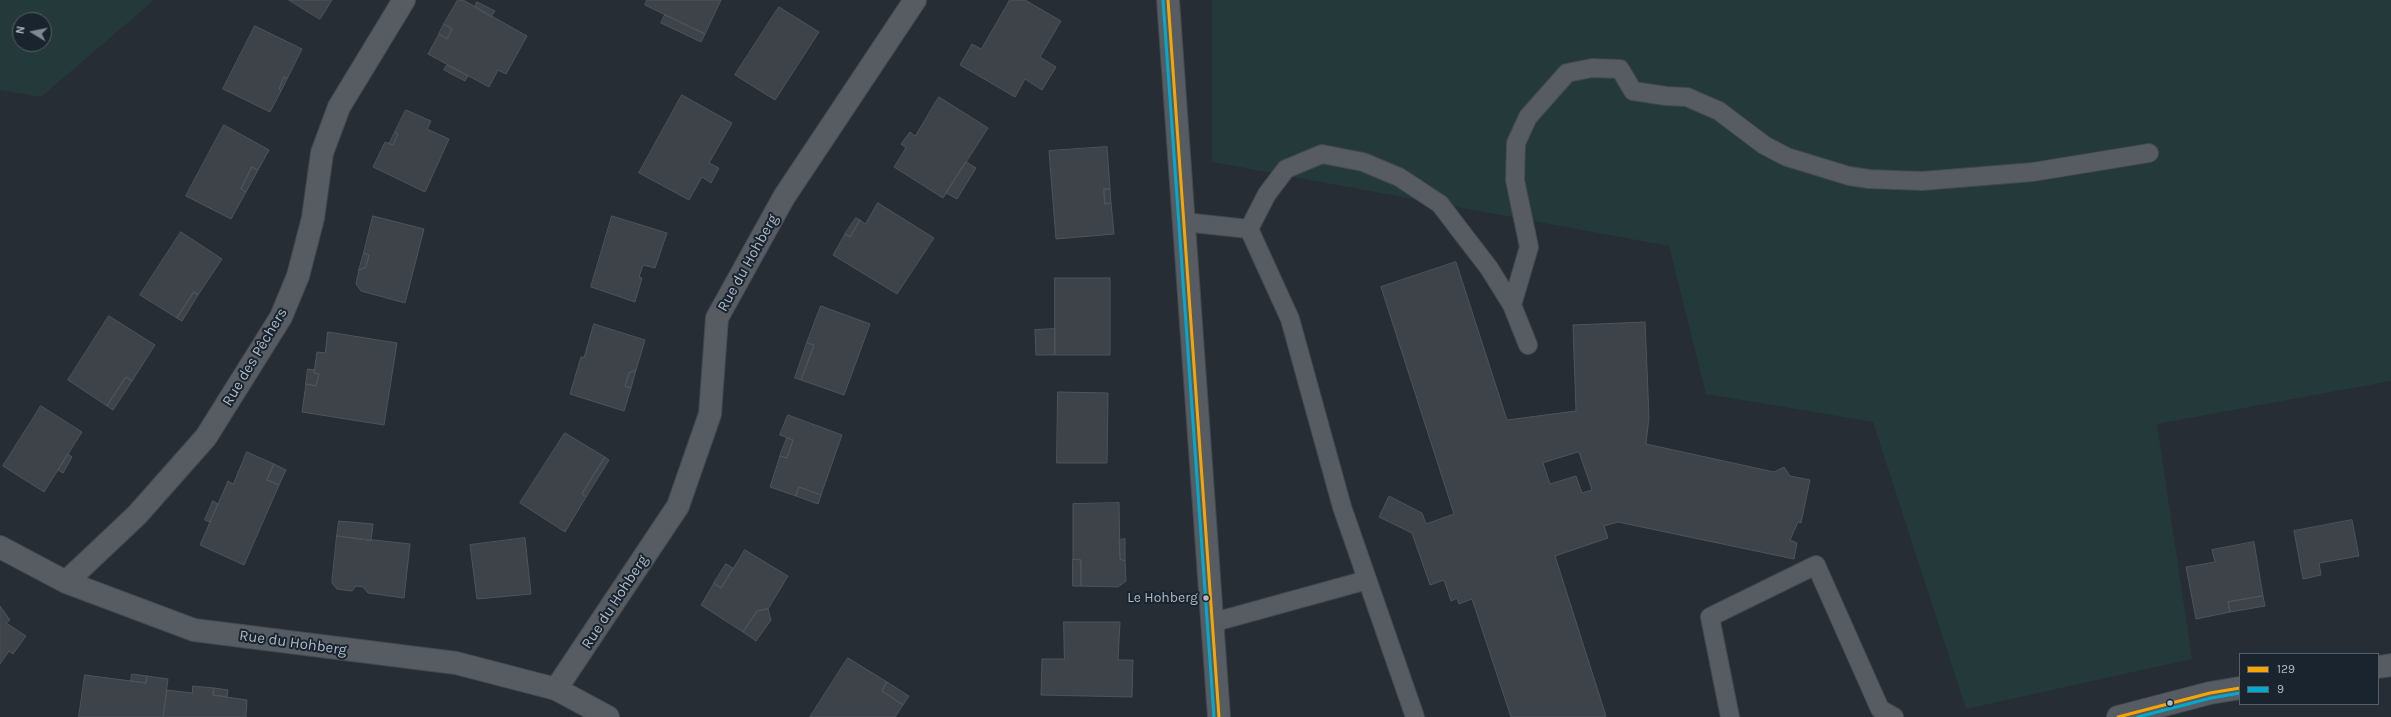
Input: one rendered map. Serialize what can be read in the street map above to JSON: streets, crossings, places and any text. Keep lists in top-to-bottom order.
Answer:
{
  "streets": {
    "street": ["Rue du Hohberg", "Rue des Pêchers"]
  },
  "crossings": [
    ["Rue du Hohberg", "Rue des Pêchers"]
  ],
  "places": ["Le Hohberg"],
  "lines": ["transit line 129", "transit line 9"],
  "legend": ["129", "9"],
  "north": "left"
}
